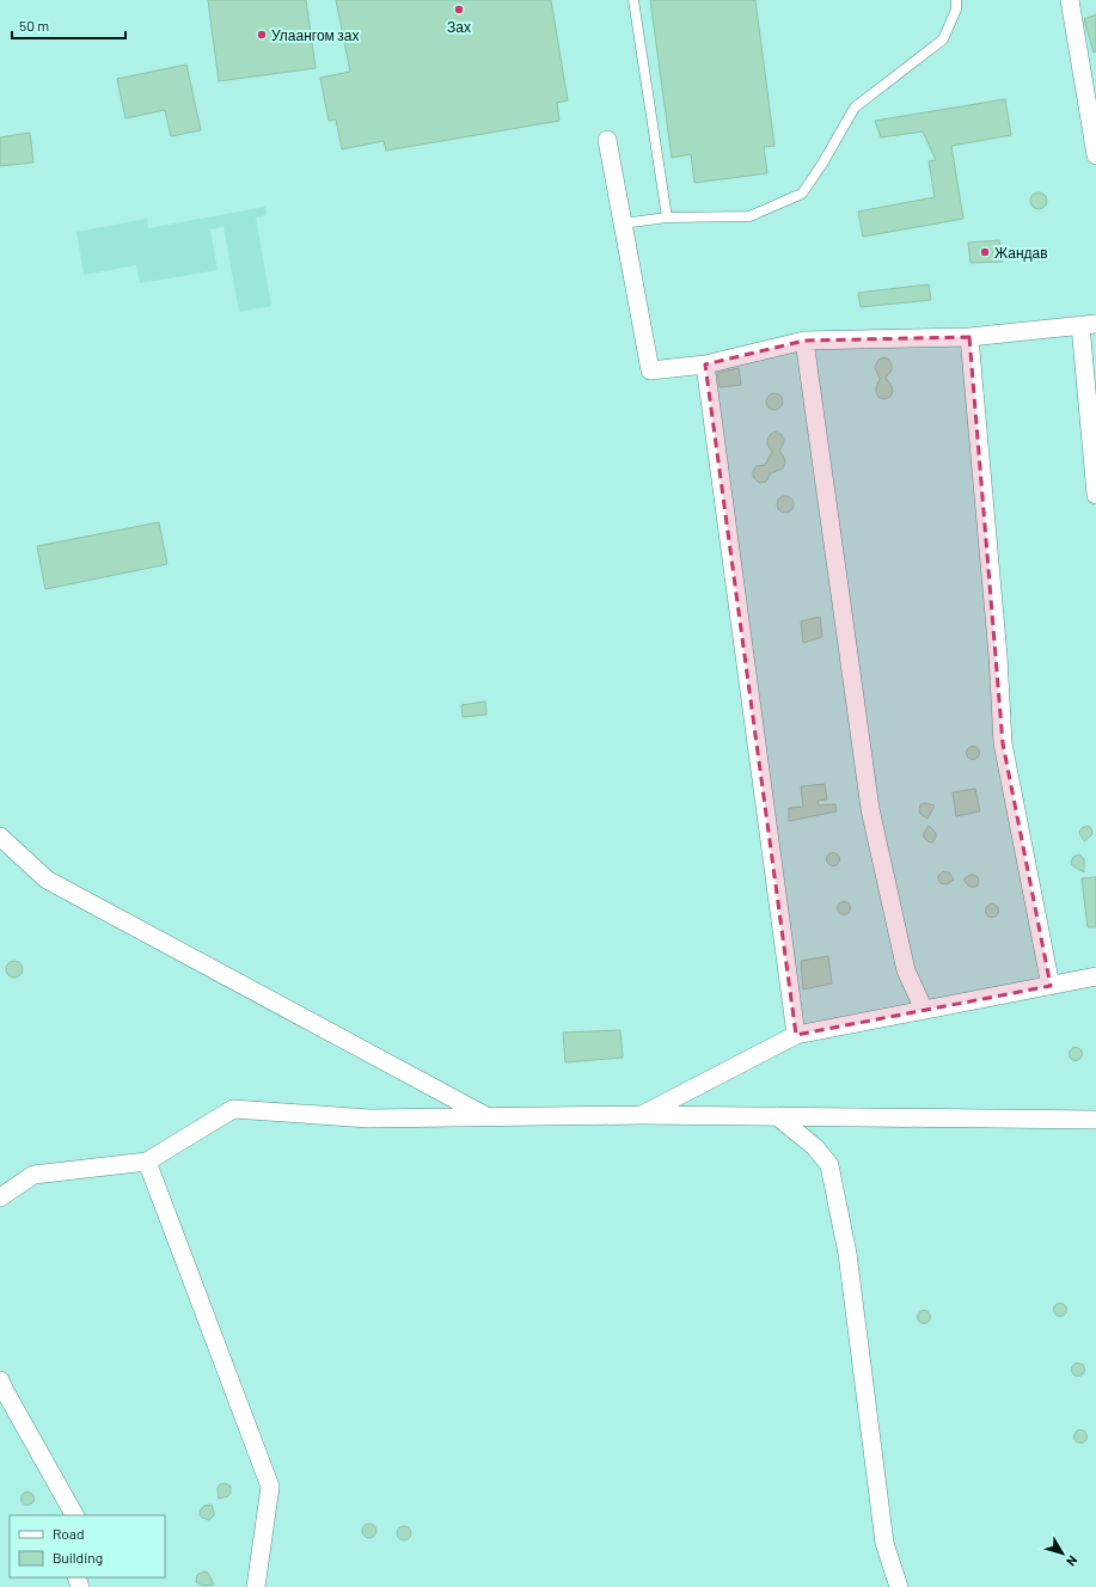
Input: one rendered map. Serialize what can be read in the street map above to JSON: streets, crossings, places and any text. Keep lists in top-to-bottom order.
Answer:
{
  "places": ["Зах", "Улаангом зах", "Жандав"],
  "legend": ["Road", "Building"],
  "scale_bar": "50 m",
  "north": "bottom right"
}
